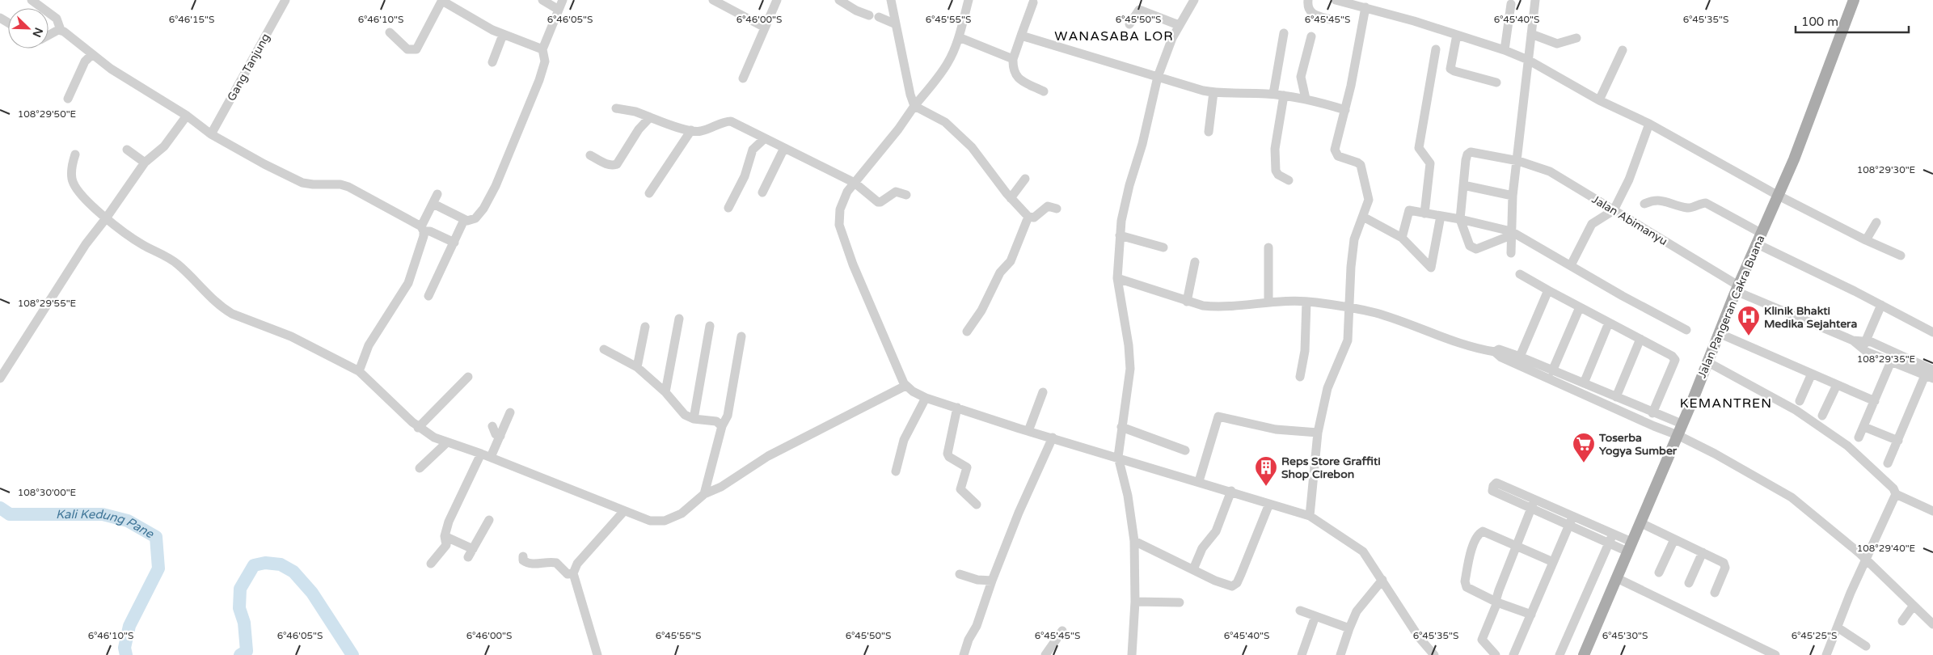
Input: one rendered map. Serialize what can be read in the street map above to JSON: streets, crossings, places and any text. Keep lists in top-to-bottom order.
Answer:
{
  "streets": {
    "main road": ["Jalan Pangeran Cakra Buana"],
    "street": ["Gang Tanjung", "Jalan Abimanyu"]
  },
  "crossings": [
    ["Jalan Abimanyu", "Jalan Pangeran Cakra Buana"]
  ],
  "districts": ["WANASABA LOR", "KEMANTREN"],
  "water": ["Kali Kedung Pane"],
  "places": {
    "hospital": ["Klinik Bhakti Medika Sejahtera"],
    "supermarket": ["Toserba Yogya Sumber"],
    "building": ["Reps Store Graffiti Shop Cirebon"]
  },
  "scale_bar": "100 m",
  "north": "bottom right",
  "coordinates": [
    "6°46'15\"S",
    "6°46'10\"S",
    "6°46'05\"S",
    "6°46'00\"S",
    "6°45'55\"S",
    "6°45'50\"S",
    "6°45'45\"S",
    "6°45'40\"S",
    "6°45'35\"S",
    "108°29'50\"E",
    "108°29'30\"E",
    "108°29'55\"E",
    "108°29'35\"E",
    "108°30'00\"E",
    "108°29'40\"E",
    "6°45'30\"S",
    "6°45'25\"S"
  ]
}
